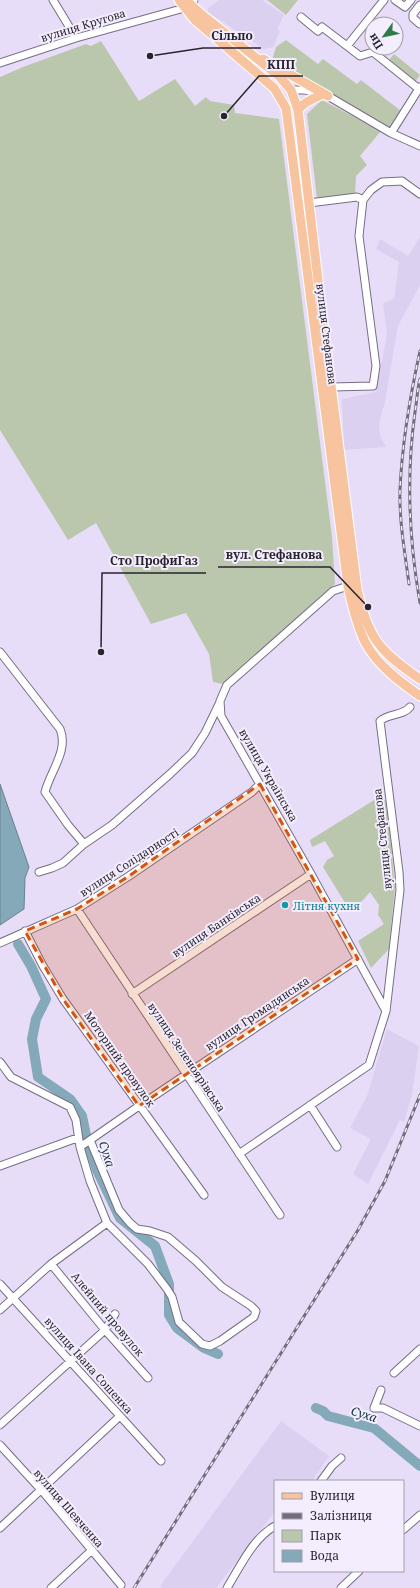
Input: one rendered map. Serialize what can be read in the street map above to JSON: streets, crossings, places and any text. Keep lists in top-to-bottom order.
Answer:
{
  "streets": {
    "main road": ["вулиця Стефанова"],
    "street": [
      "вулиця Кругова",
      "вулиця Українська",
      "вулиця Солідарності",
      "вулиця Банківська",
      "вулиця Громадянська",
      "вулиця Зеленоярівська",
      "Моторний провулок",
      "Алейний провулок",
      "вулиця Івана Сошенка",
      "вулиця Шевченка"
    ]
  },
  "crossings": [
    ["вулиця Кругова", "вулиця Стефанова"],
    ["вулиця Стефанова", "вулиця Українська"],
    ["вулиця Українська", "вулиця Солідарності"],
    ["вулиця Українська", "вулиця Банківська"],
    ["вулиця Українська", "вулиця Громадянська"],
    ["вулиця Солідарності", "вулиця Зеленоярівська"],
    ["вулиця Солідарності", "Моторний провулок"],
    ["вулиця Банківська", "вулиця Зеленоярівська"],
    ["вулиця Громадянська", "вулиця Зеленоярівська"],
    ["вулиця Громадянська", "Моторний провулок"]
  ],
  "water": ["Суха"],
  "places": [
    "Сільпо",
    "КПП",
    "вул. Стефанова",
    "Сто ПрофиГаз",
    "Літня кухня"
  ],
  "legend": [
    "Вулиця",
    "Залізниця",
    "Парк",
    "Вода"
  ],
  "north": "bottom left"
}
